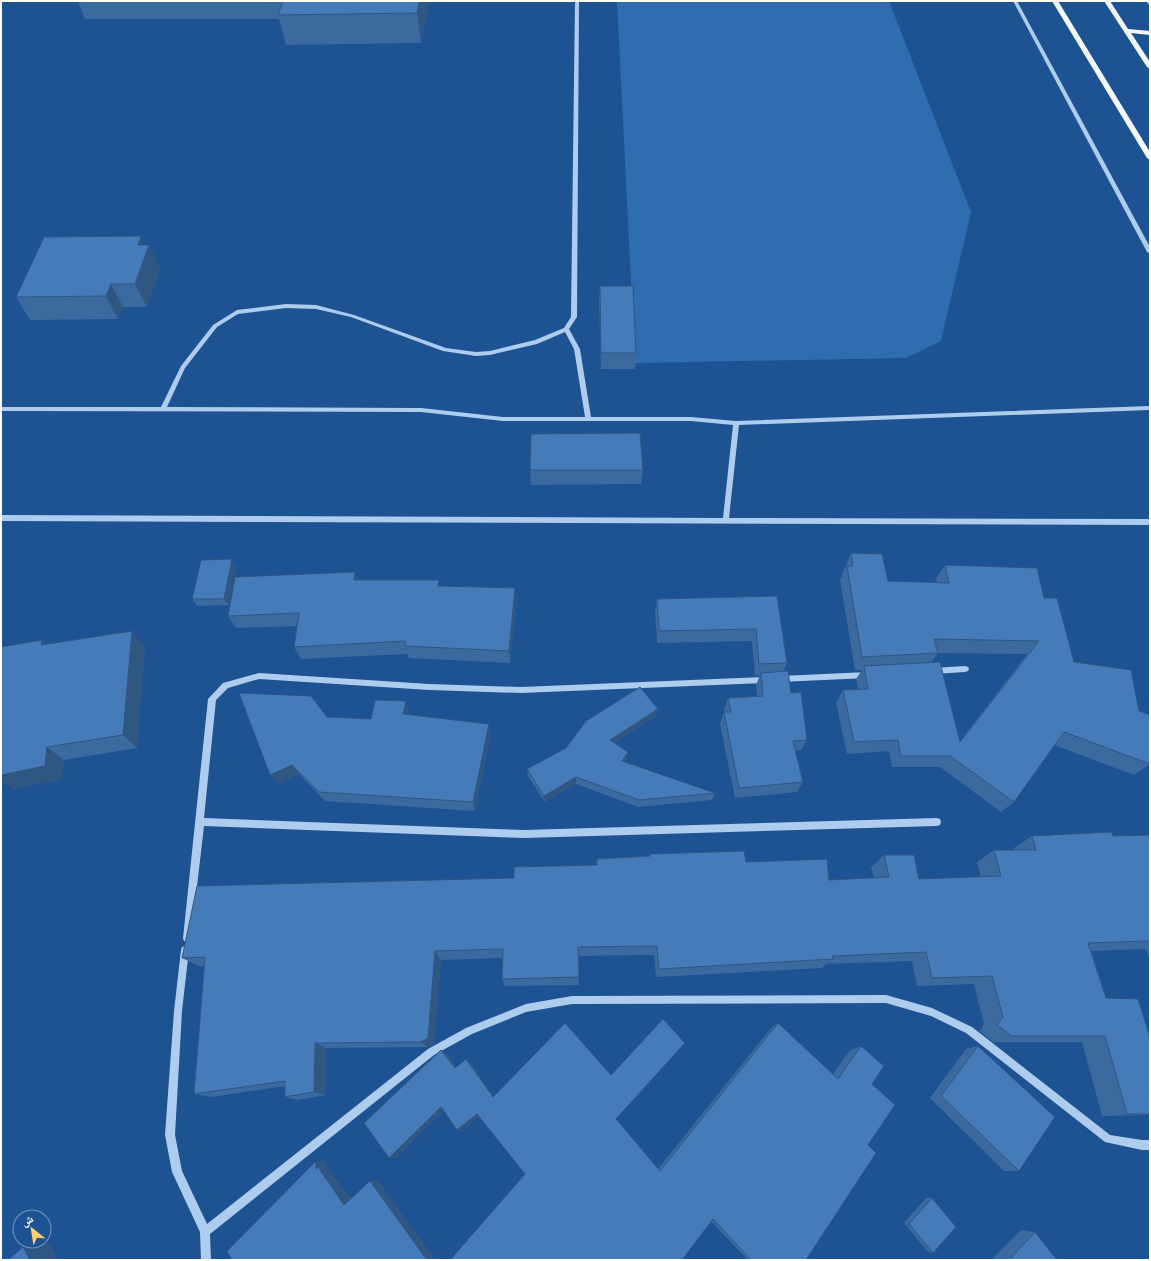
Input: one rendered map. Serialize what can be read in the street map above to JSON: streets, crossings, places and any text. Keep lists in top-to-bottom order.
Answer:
{
  "north": "top left"
}
